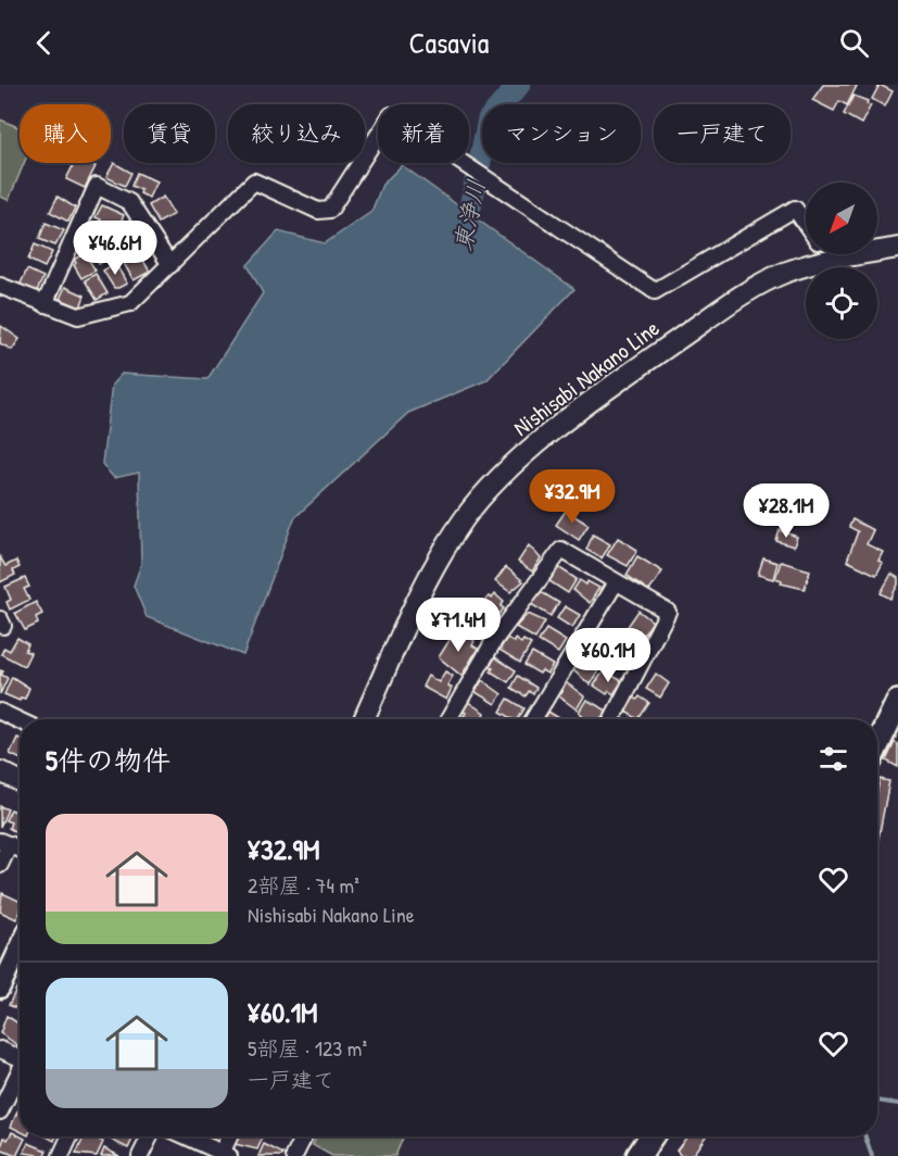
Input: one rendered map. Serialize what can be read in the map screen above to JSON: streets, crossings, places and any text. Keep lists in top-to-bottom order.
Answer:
{
  "streets": {
    "main road": ["Nishisabi Nakano Line"]
  },
  "water": ["東浄川"],
  "north": "bottom left",
  "page": {
    "header": "Casavia",
    "chip": [
      "購入",
      "賃貸",
      "絞り込み",
      "新着",
      "マンション",
      "一戸建て"
    ],
    "price": [
      "¥46.6M",
      "¥32.9M",
      "¥28.1M",
      "¥71.4M",
      "¥60.1M"
    ],
    "heading": "5件の物件",
    "list": [
      {
        "name": "¥32.9M",
        "note": "2部屋 · 74 m² · Nishisabi Nakano Line"
      },
      {
        "name": "¥60.1M",
        "note": "5部屋 · 123 m² · 一戸建て"
      }
    ]
  }
}
